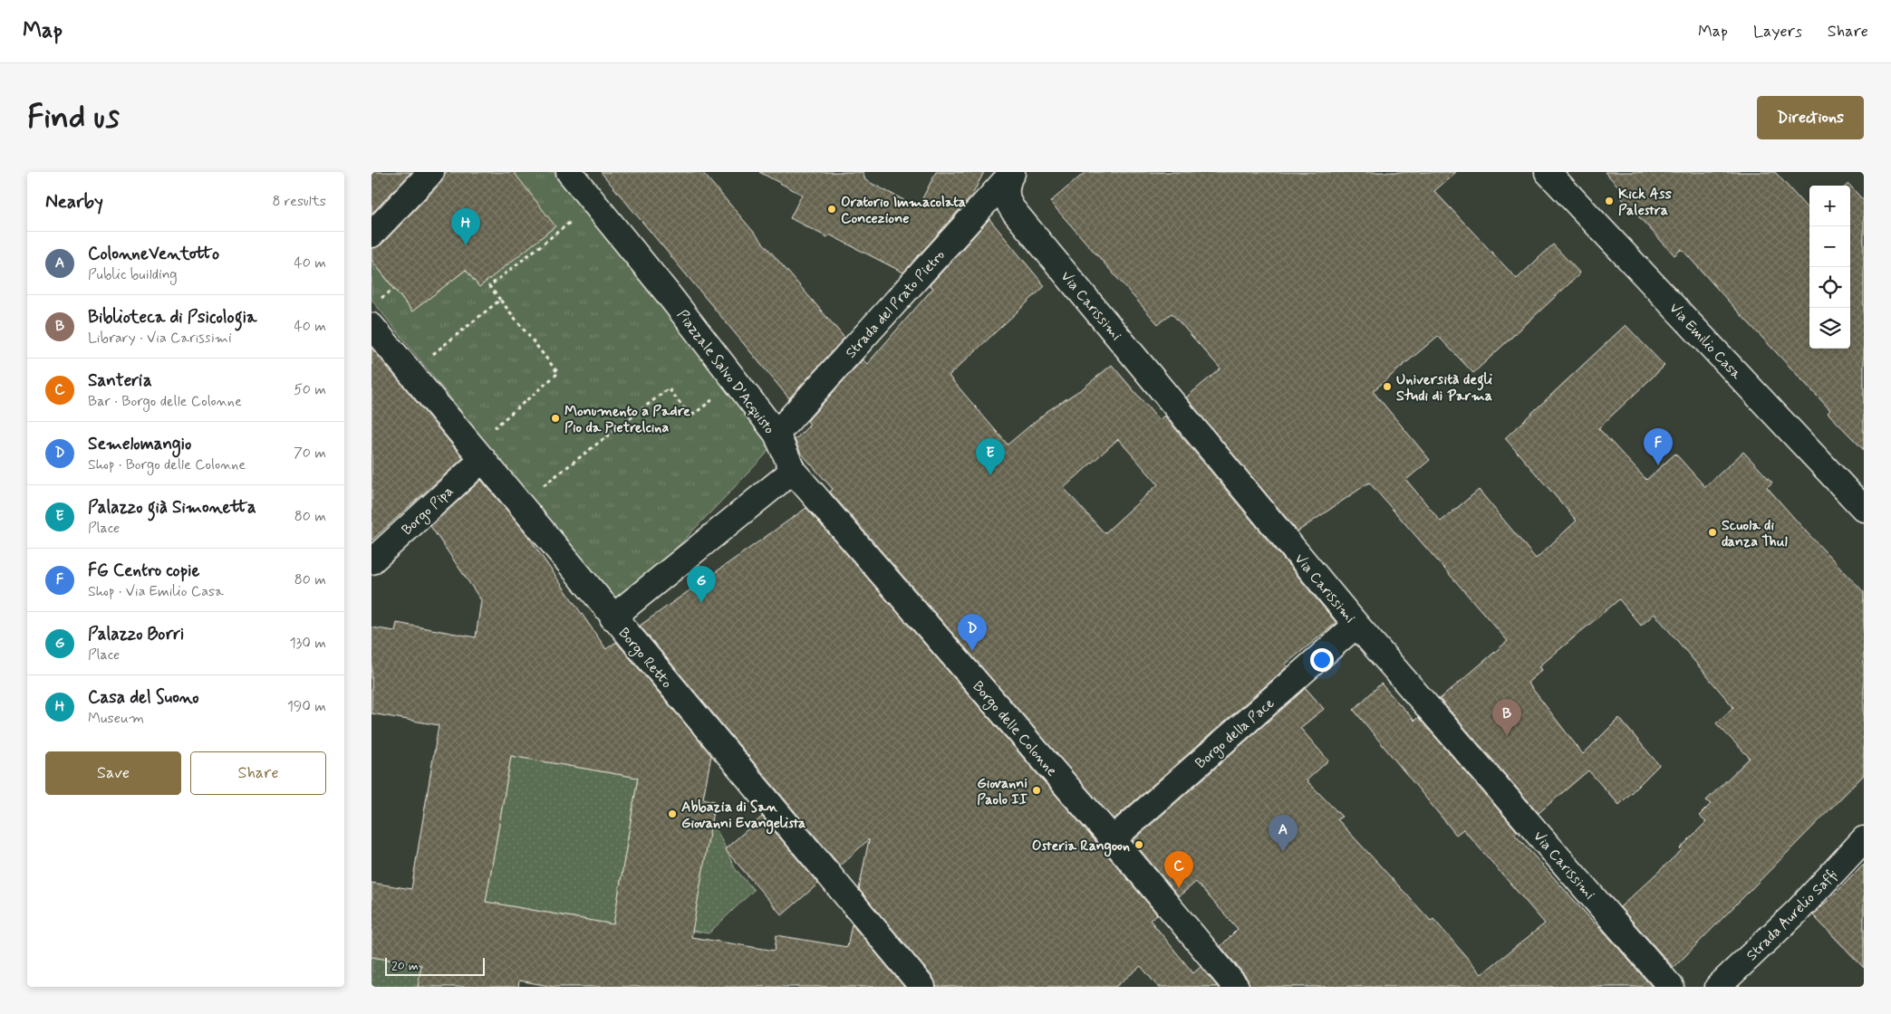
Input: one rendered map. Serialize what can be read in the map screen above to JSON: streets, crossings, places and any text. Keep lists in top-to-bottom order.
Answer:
{
  "streets": {
    "street": [
      "Strada del Prato Pietro",
      "Via Carissimi",
      "Via Emilio Casa",
      "Piazzale Salvo D'Acquisto",
      "Borgo Pipa",
      "Borgo Retto",
      "Borgo delle Colonne",
      "Borgo della Pace",
      "Strada Aurelio Saffi"
    ]
  },
  "crossings": [
    ["Strada del Prato Pietro", "Via Carissimi"],
    ["Strada del Prato Pietro", "Piazzale Salvo D'Acquisto"],
    ["Via Carissimi", "Borgo della Pace"],
    ["Piazzale Salvo D'Acquisto", "Borgo delle Colonne"],
    ["Borgo Pipa", "Borgo Retto"],
    ["Borgo delle Colonne", "Borgo della Pace"]
  ],
  "places": [
    "Kick Ass Palestra",
    "Oratorio Immacolata Concezione",
    "Università degli Studi di Parma",
    "Monumento a Padre Pio da Pietrelcina",
    "Scuola di danza Thul",
    "Giovanni Paolo II",
    "Abbazia di San Giovanni Evangelista",
    "Osteria Rangoon"
  ],
  "scale_bar": "20 m",
  "page": {
    "header": "Map",
    "nav": ["Map", "Layers", "Share"],
    "buttons": [
      "Directions",
      ["Save", "Share"]
    ],
    "title": "Find us",
    "heading": ["Nearby", "8 results"],
    "map_buttons": ["+", "−"],
    "pins": [
      "H",
      "F",
      "E",
      "G",
      "D",
      "B",
      "A",
      "C"
    ],
    "list": [
      {
        "mark": "A",
        "name": "ColonneVentotto",
        "note": "Public building",
        "value": "40 m"
      },
      {
        "mark": "B",
        "name": "Biblioteca di Psicologia",
        "note": "Library · Via Carissimi",
        "value": "40 m"
      },
      {
        "mark": "C",
        "name": "Santeria",
        "note": "Bar · Borgo delle Colonne",
        "value": "50 m"
      },
      {
        "mark": "D",
        "name": "Semelomangio",
        "note": "Shop · Borgo delle Colonne",
        "value": "70 m"
      },
      {
        "mark": "E",
        "name": "Palazzo già Simonetta",
        "note": "Place",
        "value": "80 m"
      },
      {
        "mark": "F",
        "name": "FG Centro copie",
        "note": "Shop · Via Emilio Casa",
        "value": "80 m"
      },
      {
        "mark": "G",
        "name": "Palazzo Borri",
        "note": "Place",
        "value": "130 m"
      },
      {
        "mark": "H",
        "name": "Casa del Suono",
        "note": "Museum",
        "value": "190 m"
      }
    ],
    "scale": "20 m"
  }
}
